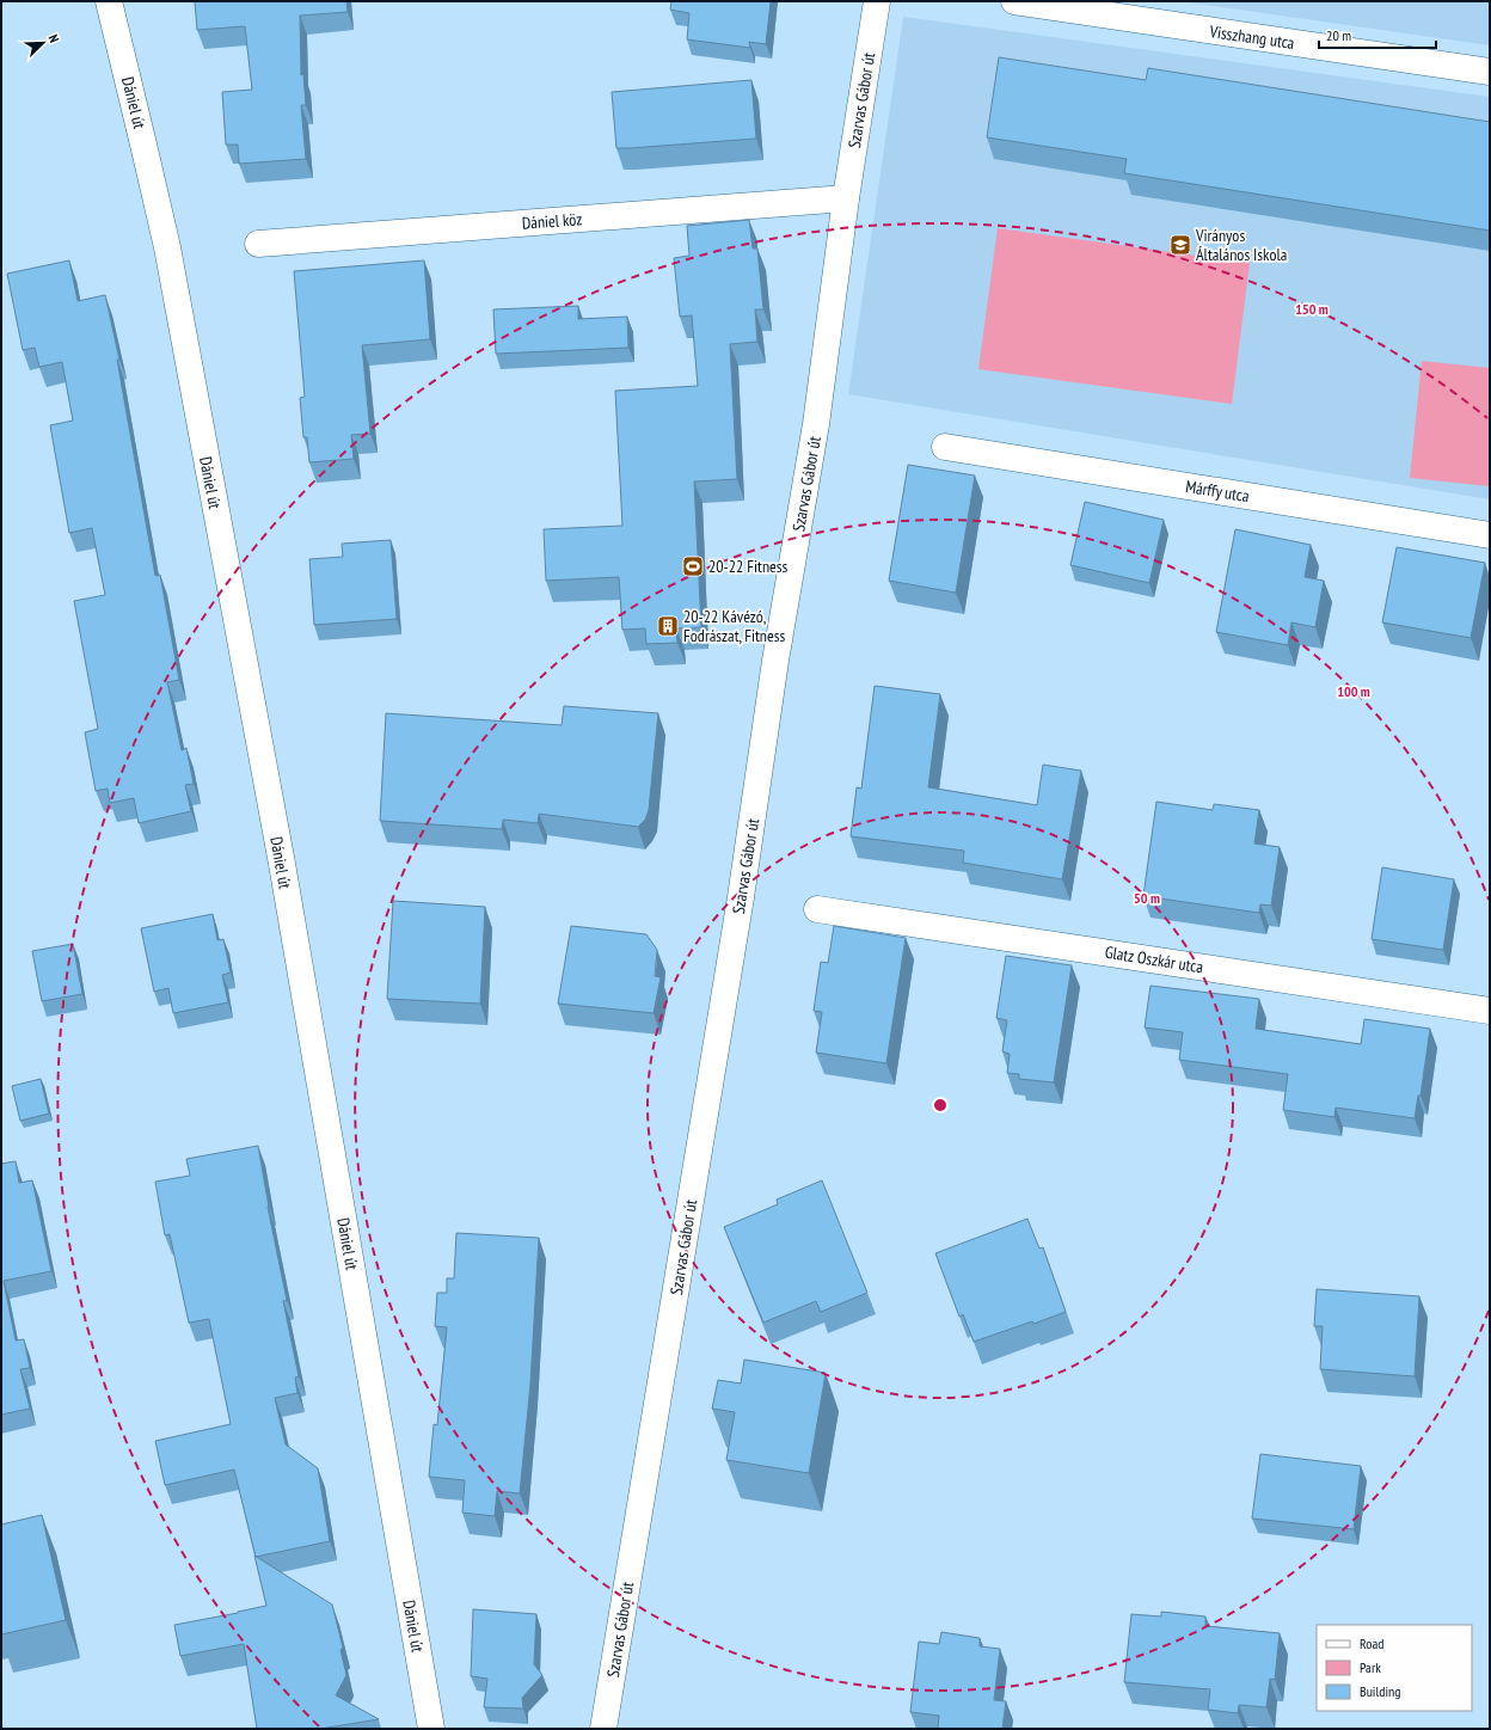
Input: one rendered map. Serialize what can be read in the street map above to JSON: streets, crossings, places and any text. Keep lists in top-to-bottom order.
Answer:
{
  "streets": {
    "street": [
      "Visszhang utca",
      "Szarvas Gábor út",
      "Dániel út",
      "Dániel köz",
      "Márffy utca",
      "Glatz Oszkár utca"
    ]
  },
  "crossings": [
    ["Szarvas Gábor út", "Dániel köz"]
  ],
  "places": {
    "school or university": ["Virányos Általános Iskola"],
    "sports": ["20-22 Fitness"],
    "building": ["20-22 Kávézó, Fodrászat, Fitness"]
  },
  "legend": ["Road", "Park", "Building"],
  "scale_bar": "20 m",
  "north": "top right",
  "rings": ["150 m", "100 m", "50 m"]
}
